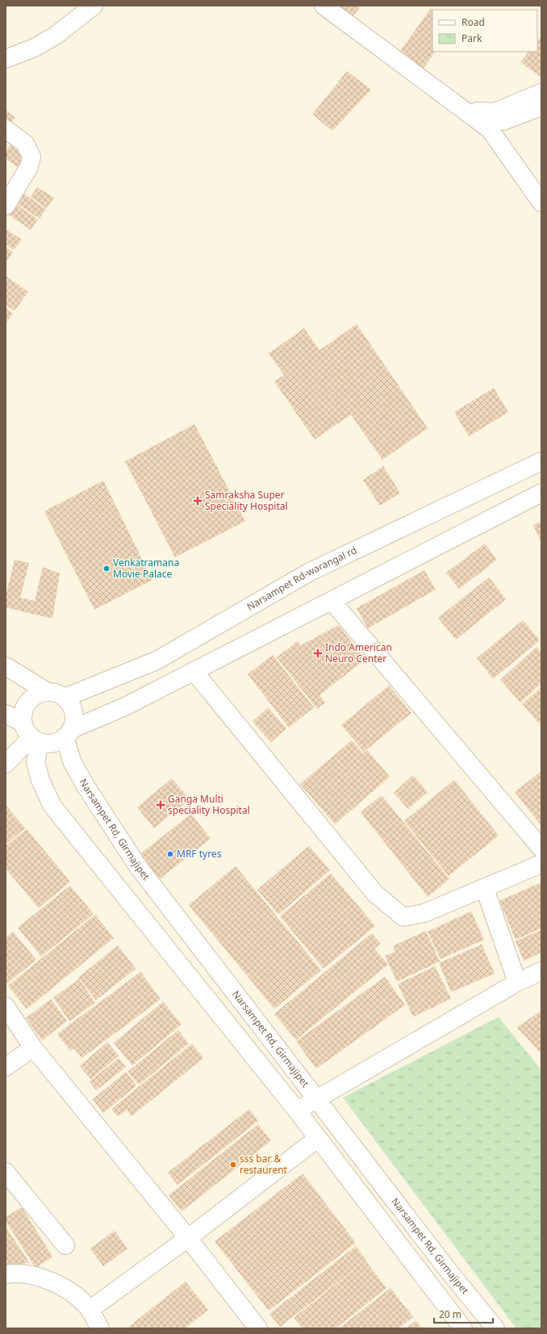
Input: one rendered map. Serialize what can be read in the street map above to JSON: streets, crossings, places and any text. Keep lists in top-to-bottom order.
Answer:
{
  "streets": {
    "street": ["Narsampet Rd-warangal rd", "Narsampet Rd, Girmajipet"]
  },
  "crossings": [
    ["Narsampet Rd-warangal rd", "Narsampet Rd, Girmajipet"]
  ],
  "places": {
    "health": ["Samraksha Super Speciality Hospital", "Indo American Neuro Center", "Ganga Multi speciality Hospital"],
    "other": ["Venkatramana Movie Palace", "MRF tyres", "sss bar & restaurent"]
  },
  "legend": ["Road", "Park"],
  "scale_bar": "20 m"
}
